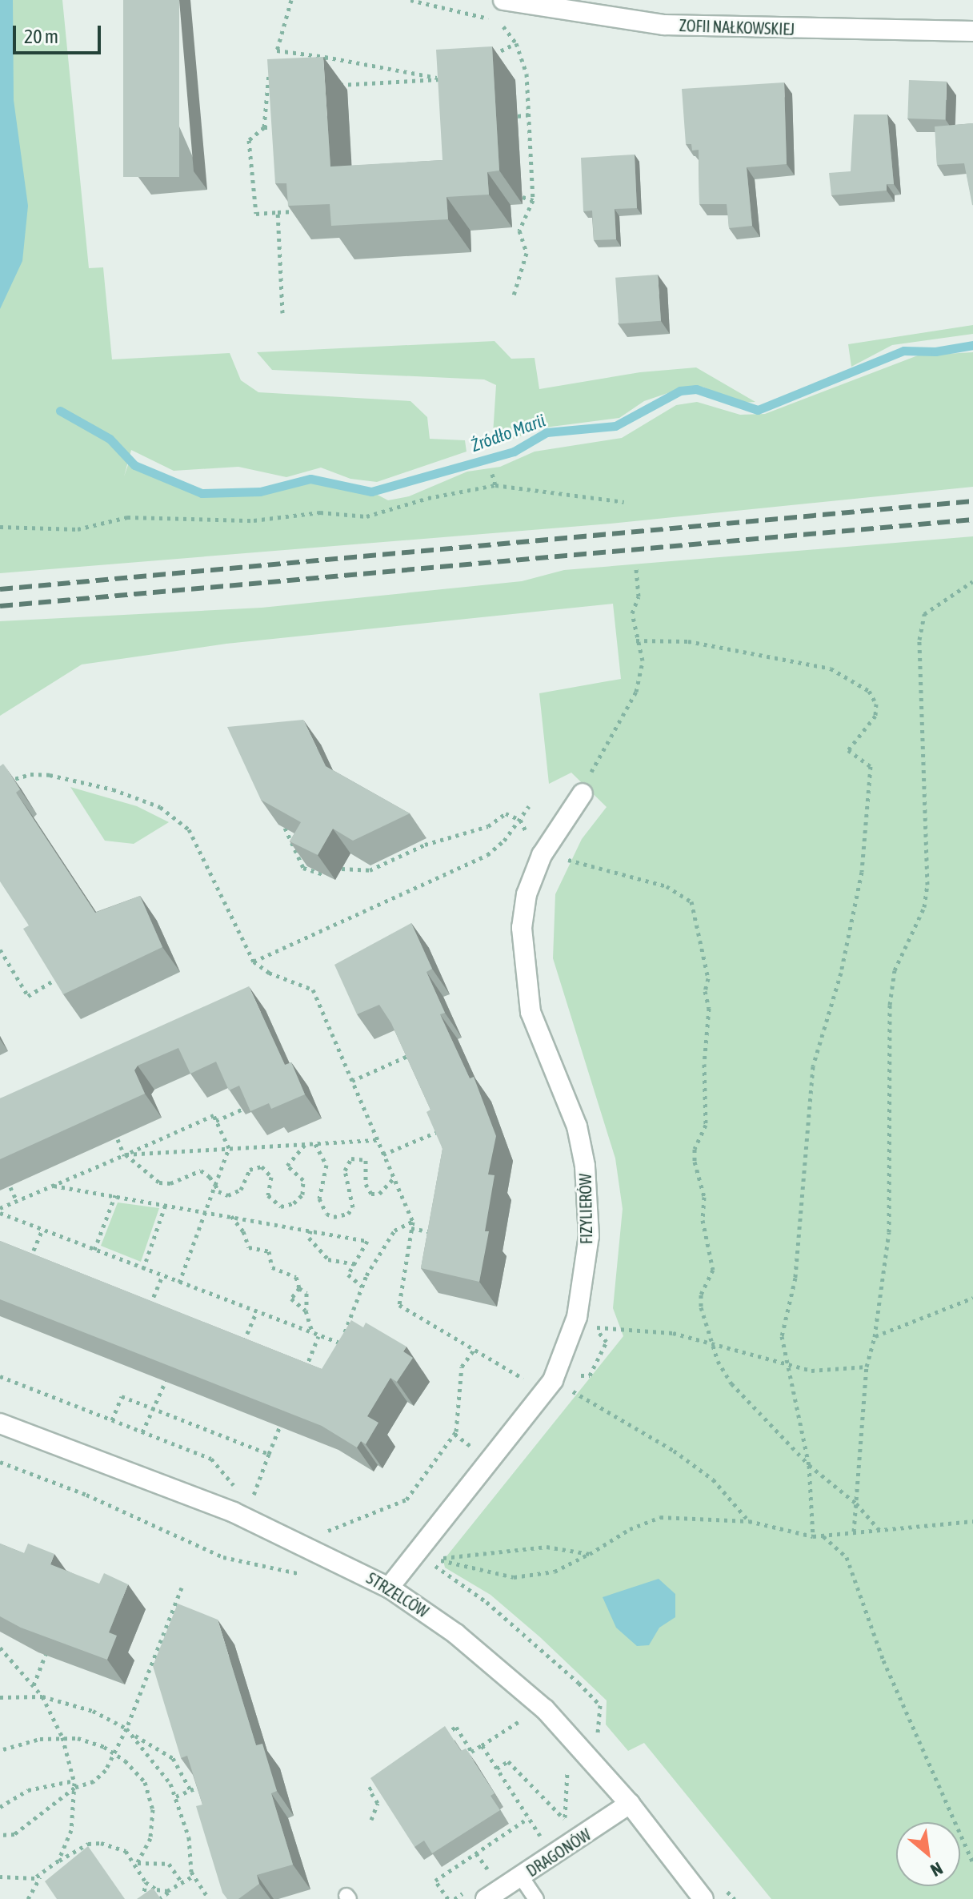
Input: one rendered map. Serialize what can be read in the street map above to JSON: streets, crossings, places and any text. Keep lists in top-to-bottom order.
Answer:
{
  "streets": {
    "street": [
      "ZOFII NAŁKOWSKIEJ",
      "FIZYLIERÓW",
      "STRZELCÓW",
      "DRAGONÓW"
    ]
  },
  "crossings": [
    ["FIZYLIERÓW", "STRZELCÓW"],
    ["STRZELCÓW", "DRAGONÓW"]
  ],
  "water": ["Źródło Marii"],
  "scale_bar": "20 m",
  "north": "bottom right"
}
